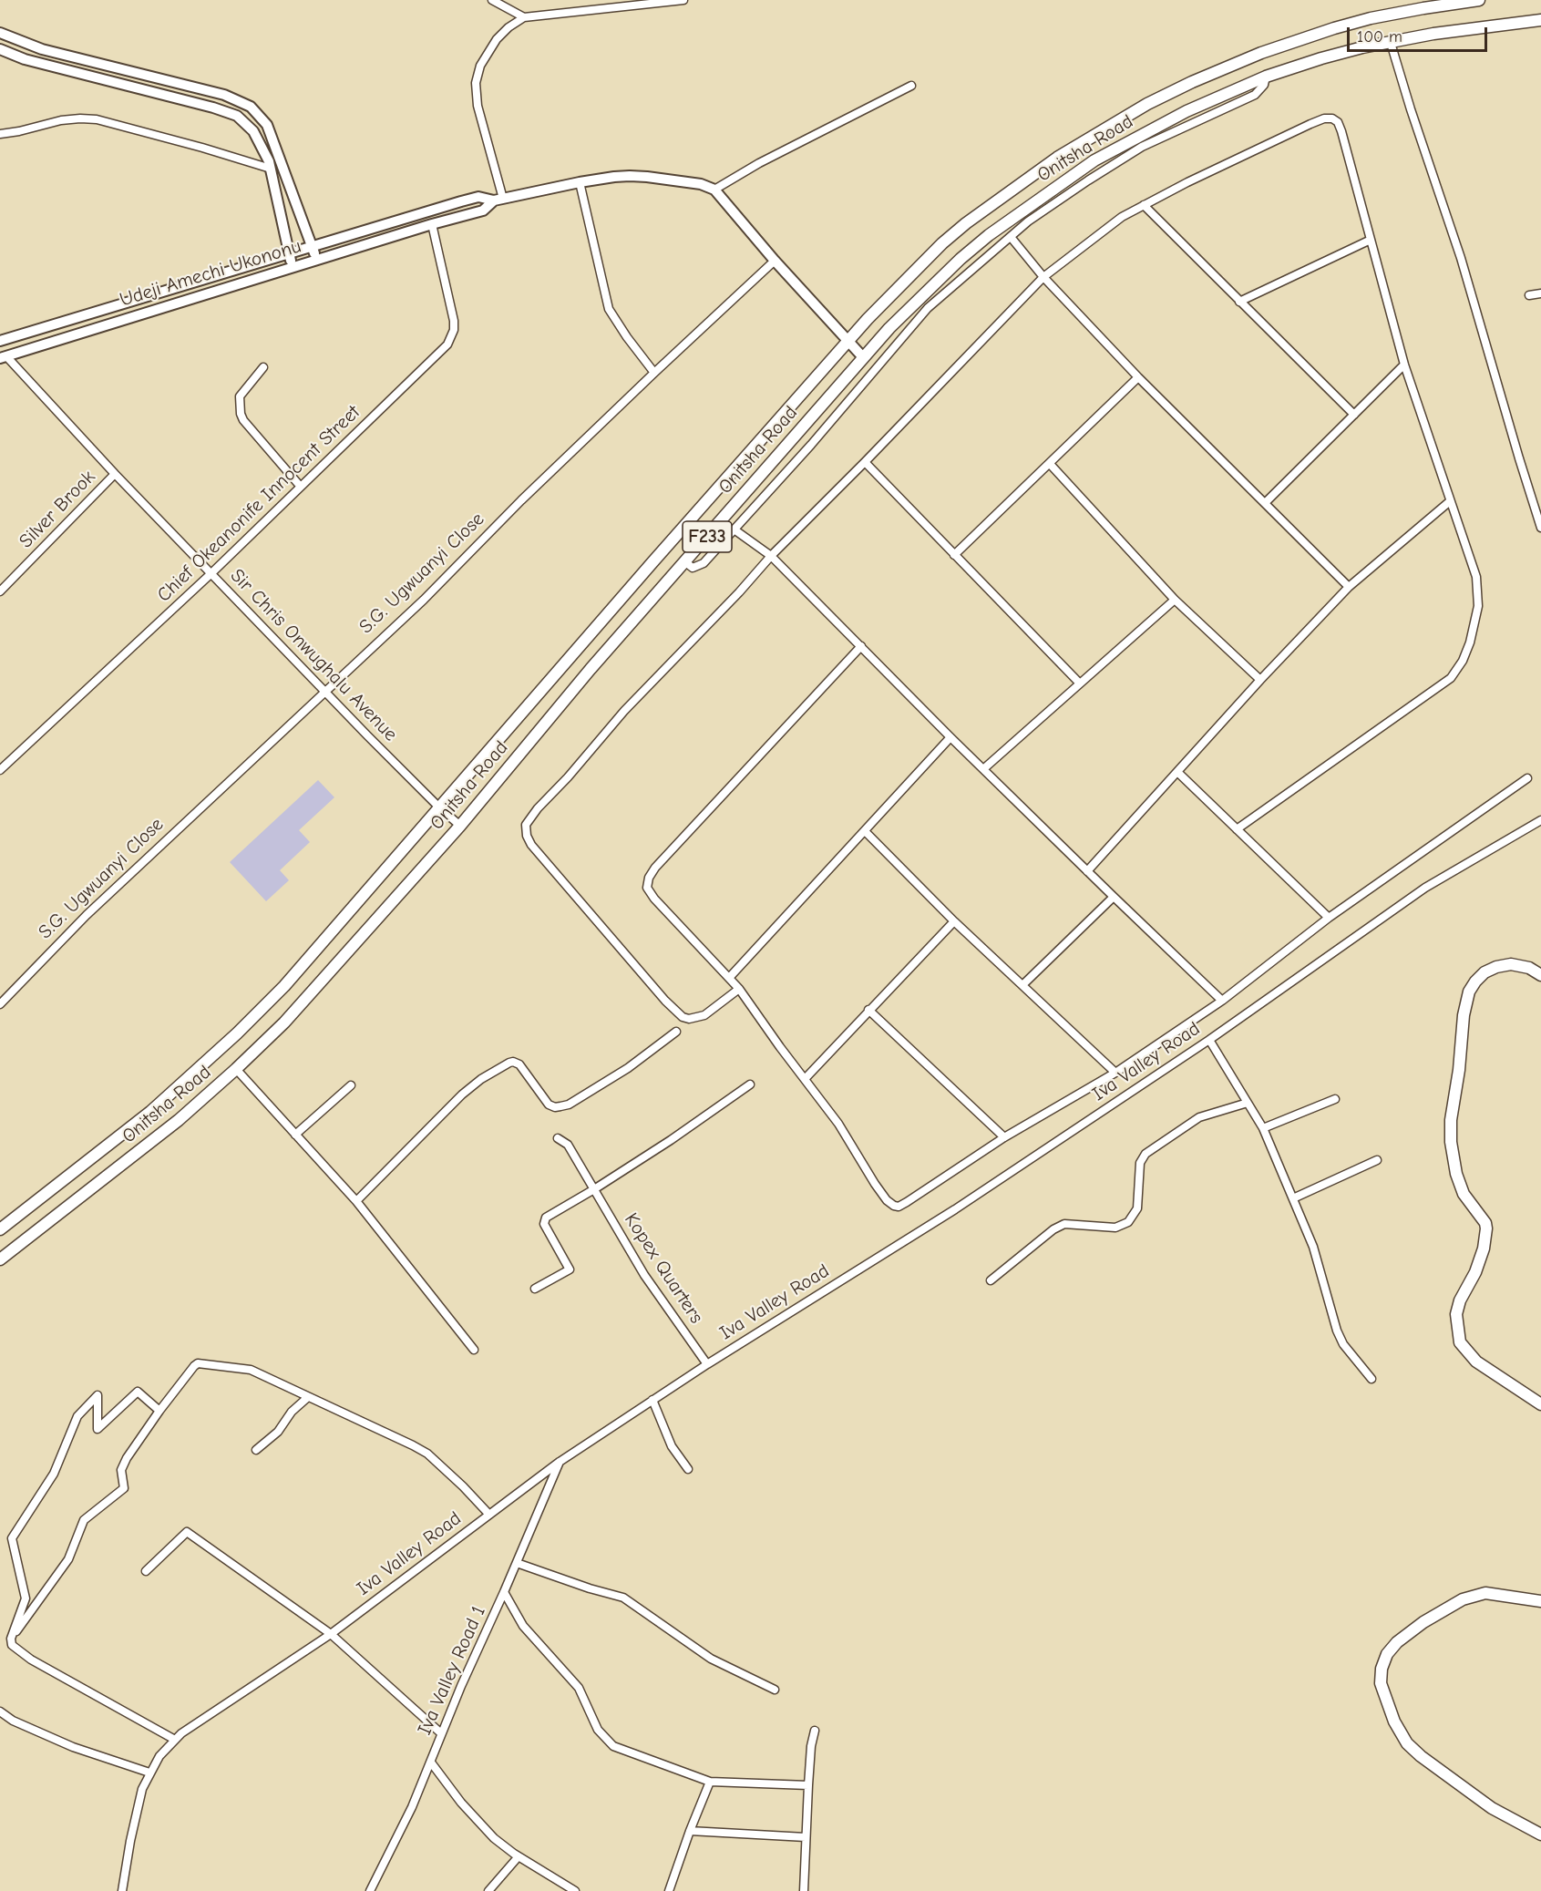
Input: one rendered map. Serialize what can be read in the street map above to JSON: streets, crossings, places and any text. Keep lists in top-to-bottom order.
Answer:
{
  "streets": {
    "main road": ["Onitsha Road", "Udeji Amechi Ukononu", "F233"],
    "street": [
      "Chief Okeanonife Innocent Street",
      "Silver Brook",
      "S.G. Ugwuanyi Close",
      "Sir Chris Onwughalu Avenue",
      "Iva Valley Road",
      "Kopex Quarters",
      "Iva Valley Road 1"
    ]
  },
  "crossings": [
    ["Onitsha Road", "Sir Chris Onwughalu Avenue"],
    ["Udeji Amechi Ukononu", "Chief Okeanonife Innocent Street"],
    ["Udeji Amechi Ukononu", "Sir Chris Onwughalu Avenue"],
    ["Chief Okeanonife Innocent Street", "Sir Chris Onwughalu Avenue"],
    ["Silver Brook", "Sir Chris Onwughalu Avenue"],
    ["S.G. Ugwuanyi Close", "Sir Chris Onwughalu Avenue"],
    ["Iva Valley Road", "Kopex Quarters"],
    ["Iva Valley Road", "Iva Valley Road 1"]
  ],
  "scale_bar": "100 m"
}
